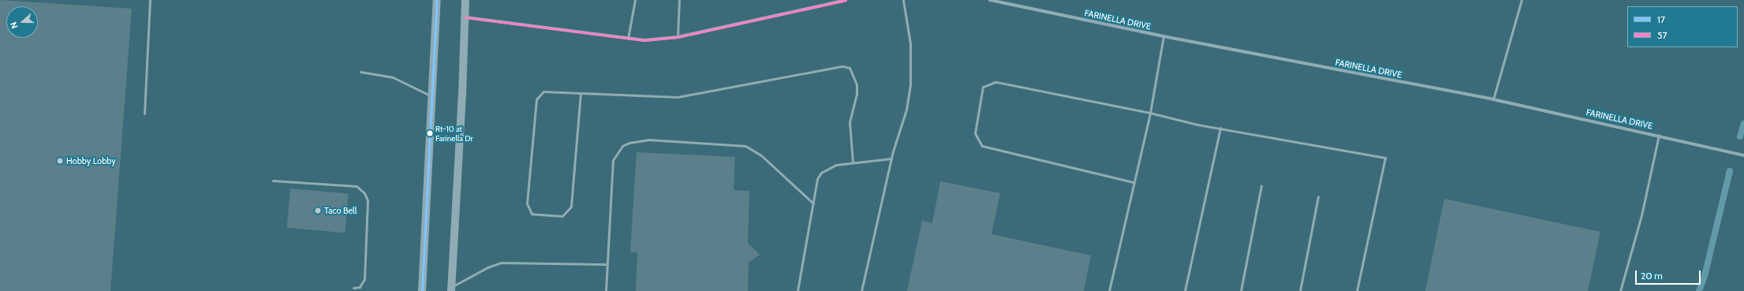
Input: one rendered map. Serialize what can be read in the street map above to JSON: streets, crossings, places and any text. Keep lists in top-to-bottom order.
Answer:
{
  "streets": {
    "street": ["FARINELLA DRIVE"]
  },
  "places": ["Rt-10 at Farinella Dr", "Hobby Lobby", "Taco Bell"],
  "lines": ["transit line 17", "transit line 57"],
  "legend": ["17", "57"],
  "scale_bar": "20 m",
  "north": "left"
}
